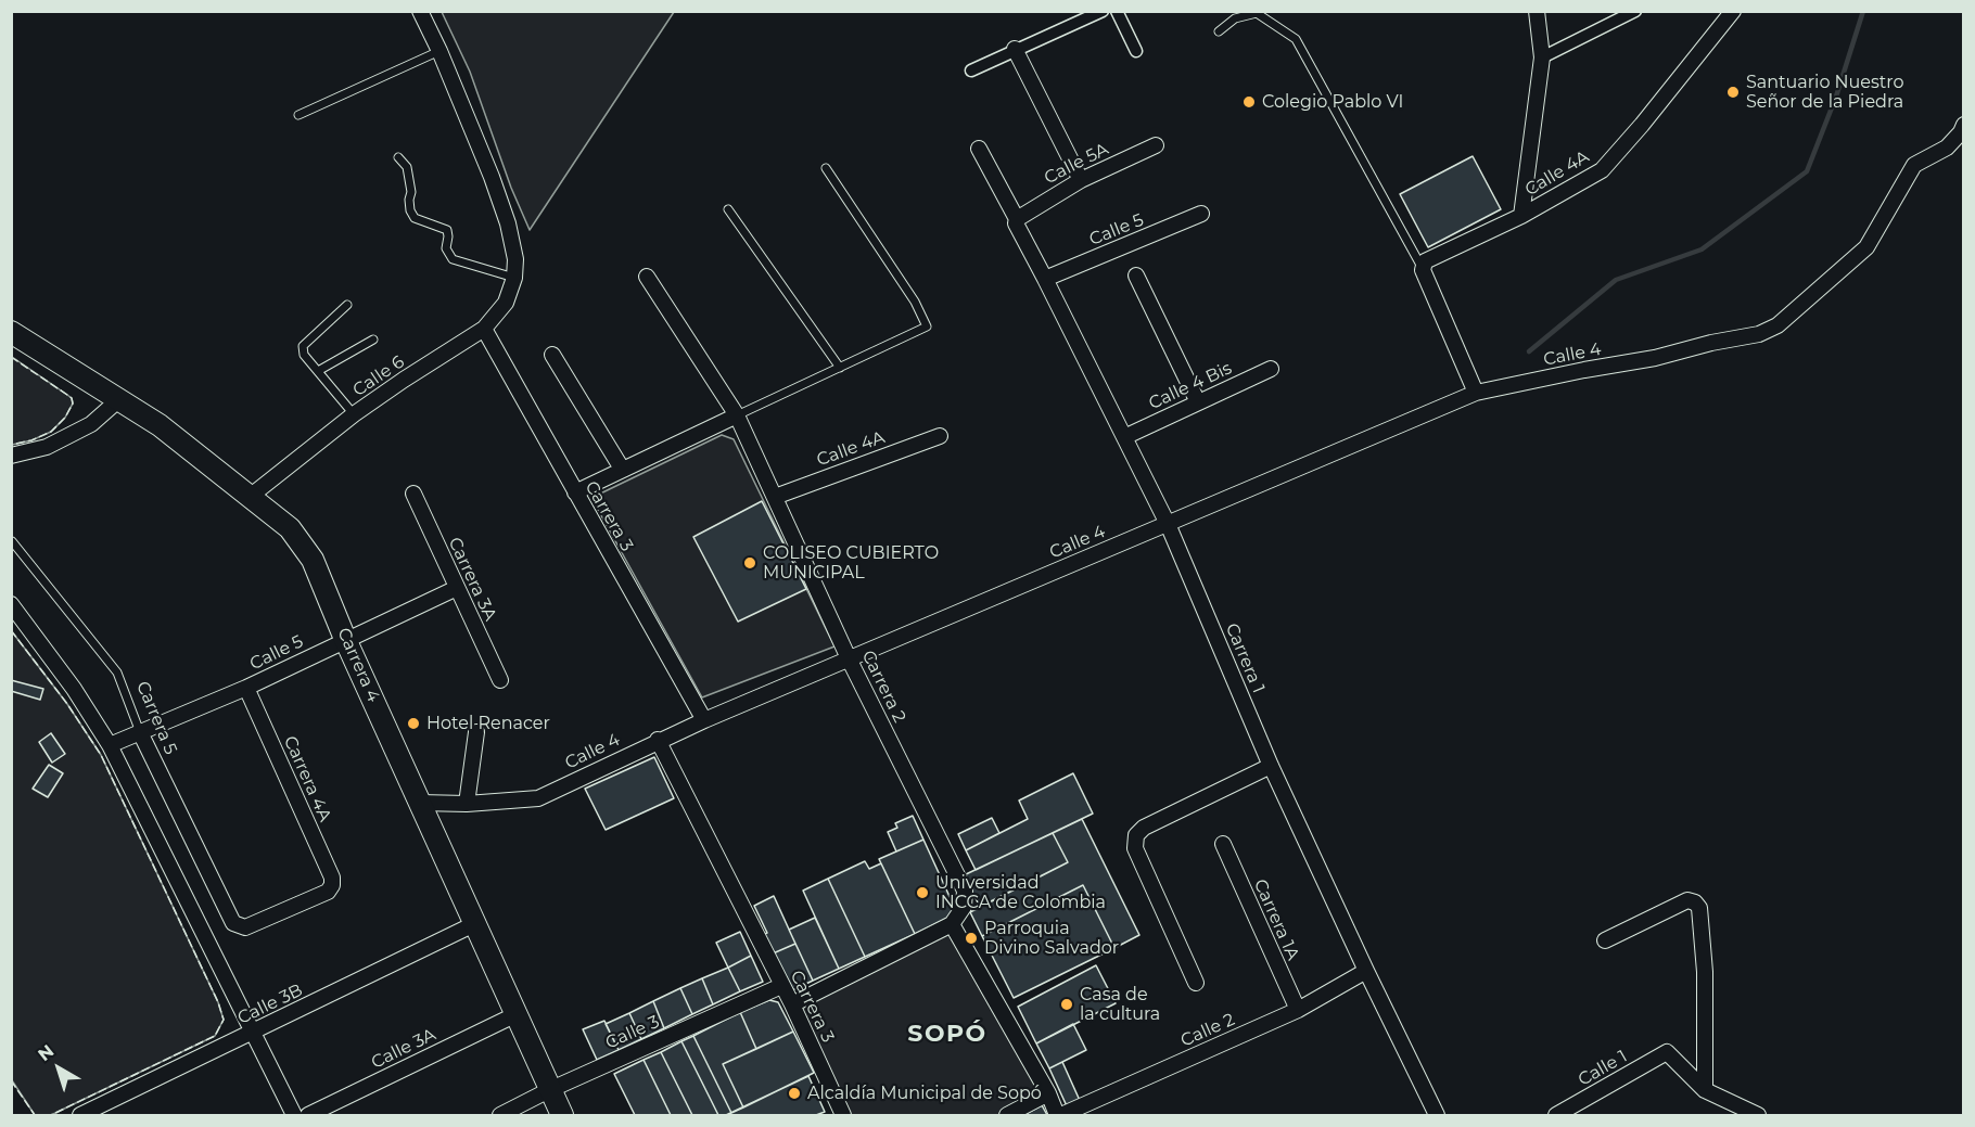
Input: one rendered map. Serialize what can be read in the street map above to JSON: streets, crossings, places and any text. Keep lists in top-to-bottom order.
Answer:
{
  "streets": {
    "main road": ["Carrera 4"],
    "street": [
      "Calle 5A",
      "Calle 4A",
      "Calle 5",
      "Calle 4",
      "Calle 6",
      "Calle 4 Bis",
      "Carrera 3",
      "Carrera 3A",
      "Carrera 1",
      "Carrera 2",
      "Carrera 5",
      "Carrera 4A",
      "Carrera 1A",
      "Calle 3B",
      "Calle 2",
      "Calle 3",
      "Calle 3A",
      "Calle 1"
    ]
  },
  "crossings": [
    ["Calle 5A", "Carrera 1"],
    ["Calle 4A", "Carrera 2"],
    ["Calle 5", "Carrera 3A"],
    ["Calle 5", "Carrera 1"],
    ["Calle 5", "Carrera 4"],
    ["Calle 5", "Carrera 5"],
    ["Calle 5", "Carrera 4A"],
    ["Calle 4", "Carrera 3"],
    ["Calle 4", "Carrera 1"],
    ["Calle 4", "Carrera 4"],
    ["Calle 4", "Carrera 2"],
    ["Calle 6", "Carrera 3"],
    ["Calle 6", "Carrera 4"],
    ["Calle 4 Bis", "Carrera 1"],
    ["Carrera 3", "Calle 3"],
    ["Carrera 1", "Calle 2"],
    ["Carrera 4", "Calle 3B"],
    ["Carrera 4", "Calle 3"],
    ["Carrera 4", "Calle 3A"],
    ["Carrera 5", "Carrera 4A"],
    ["Carrera 1A", "Calle 2"]
  ],
  "districts": ["SOPÓ"],
  "places": [
    "Santuario Nuestro Señor de la Piedra",
    "Colegio Pablo VI",
    "COLISEO CUBIERTO MUNICIPAL",
    "Hotel Renacer",
    "Universidad INCCA de Colombia",
    "Parroquia Divino Salvador",
    "Casa de la cultura",
    "Alcaldía Municipal de Sopó"
  ],
  "north": "top left"
}
